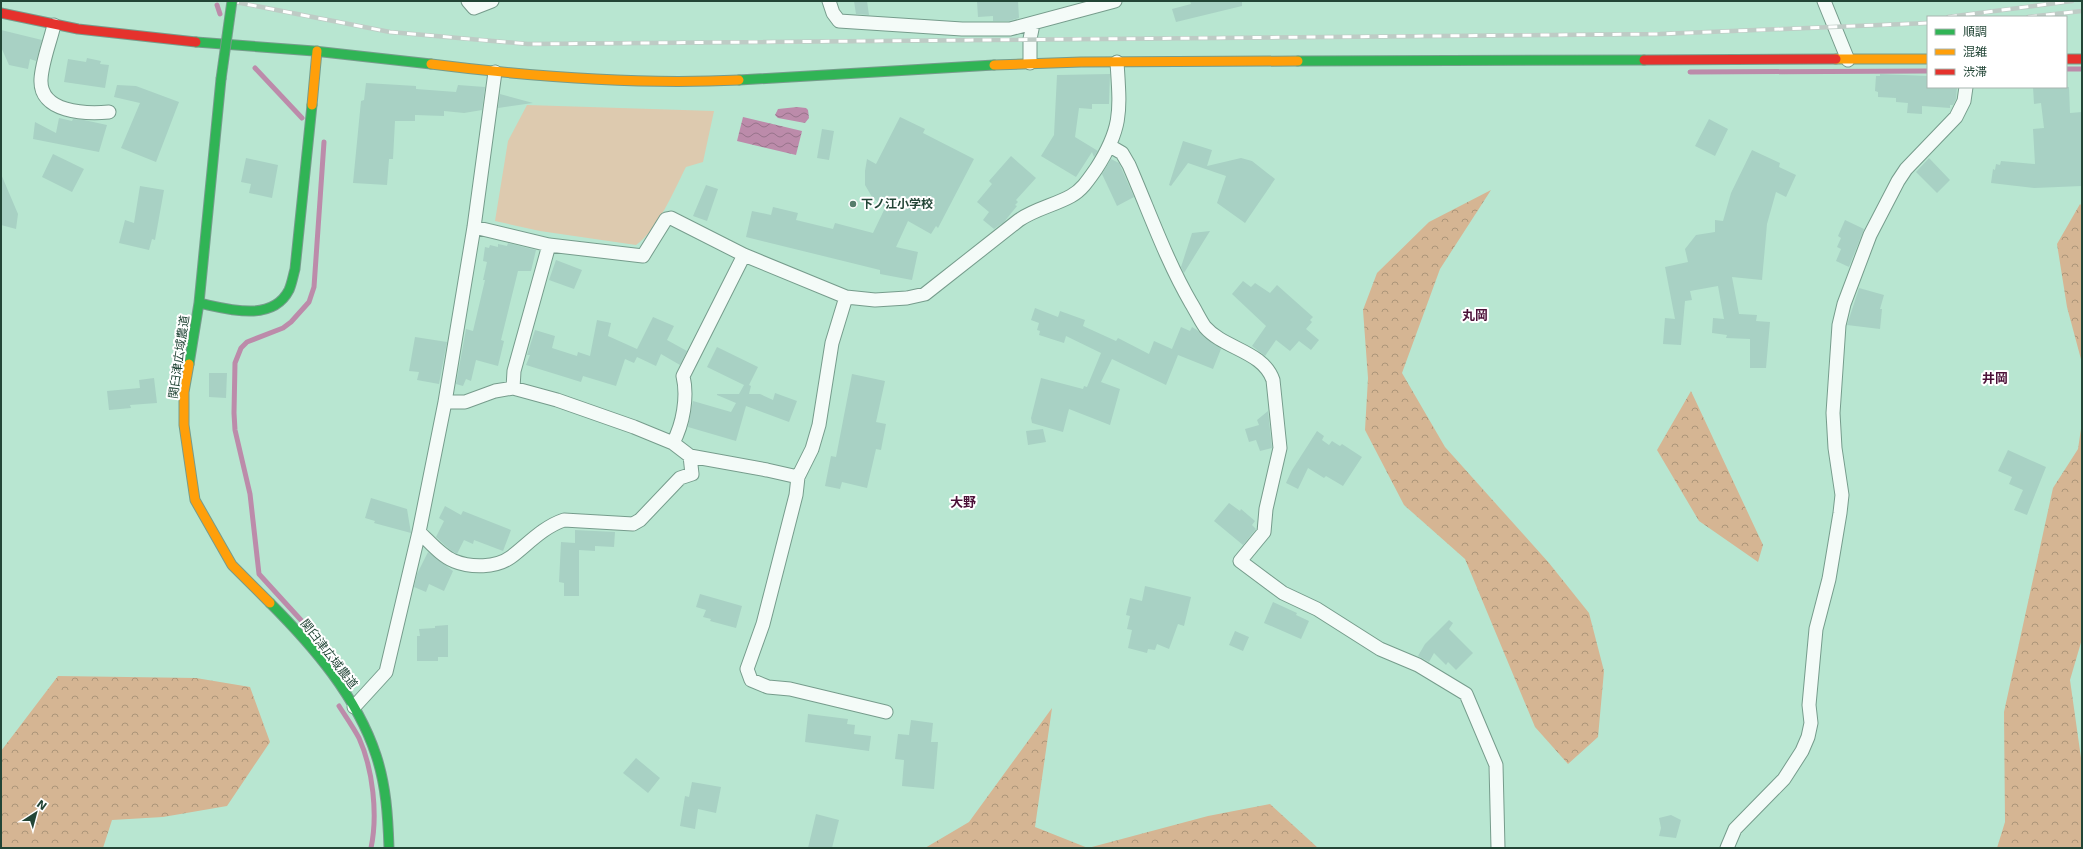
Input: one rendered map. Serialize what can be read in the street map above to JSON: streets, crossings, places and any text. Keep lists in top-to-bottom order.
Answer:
{
  "streets": {
    "street": ["関臼津広域農道"]
  },
  "districts": ["丸岡", "井岡", "大野"],
  "places": ["下ノ江小学校"],
  "legend": ["順調", "混雑", "渋滞"],
  "north": "top right"
}
